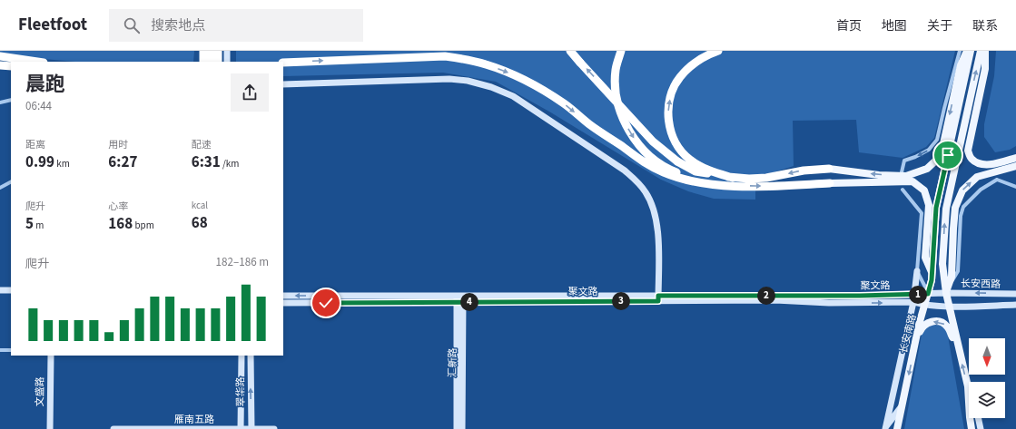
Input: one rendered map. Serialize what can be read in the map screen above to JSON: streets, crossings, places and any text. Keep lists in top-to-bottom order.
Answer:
{
  "streets": {
    "main road": ["长安南路"],
    "street": [
      "长安西路",
      "聚文路",
      "汇新路",
      "文盛路",
      "翠华路",
      "雁南五路"
    ]
  },
  "crossings": [
    ["长安西路", "聚文路"],
    ["聚文路", "长安南路"],
    ["聚文路", "汇新路"],
    ["翠华路", "雁南五路"]
  ],
  "north": "bottom",
  "page": {
    "header": "Fleetfoot",
    "search": "搜索地点",
    "nav": [
      "首页",
      "地图",
      "关于",
      "联系"
    ],
    "heading": ["晨跑", "06:44"],
    "stats": [
      ["距离", "0.99 km"],
      ["用时", "6:27"],
      ["配速", "6:31 /km"],
      ["爬升", "5 m"],
      ["心率", "168 bpm"],
      ["kcal", "68"]
    ],
    "chart": ["爬升", "182–186 m"],
    "pins": [
      "1",
      "2",
      "3",
      "4"
    ]
  }
}
